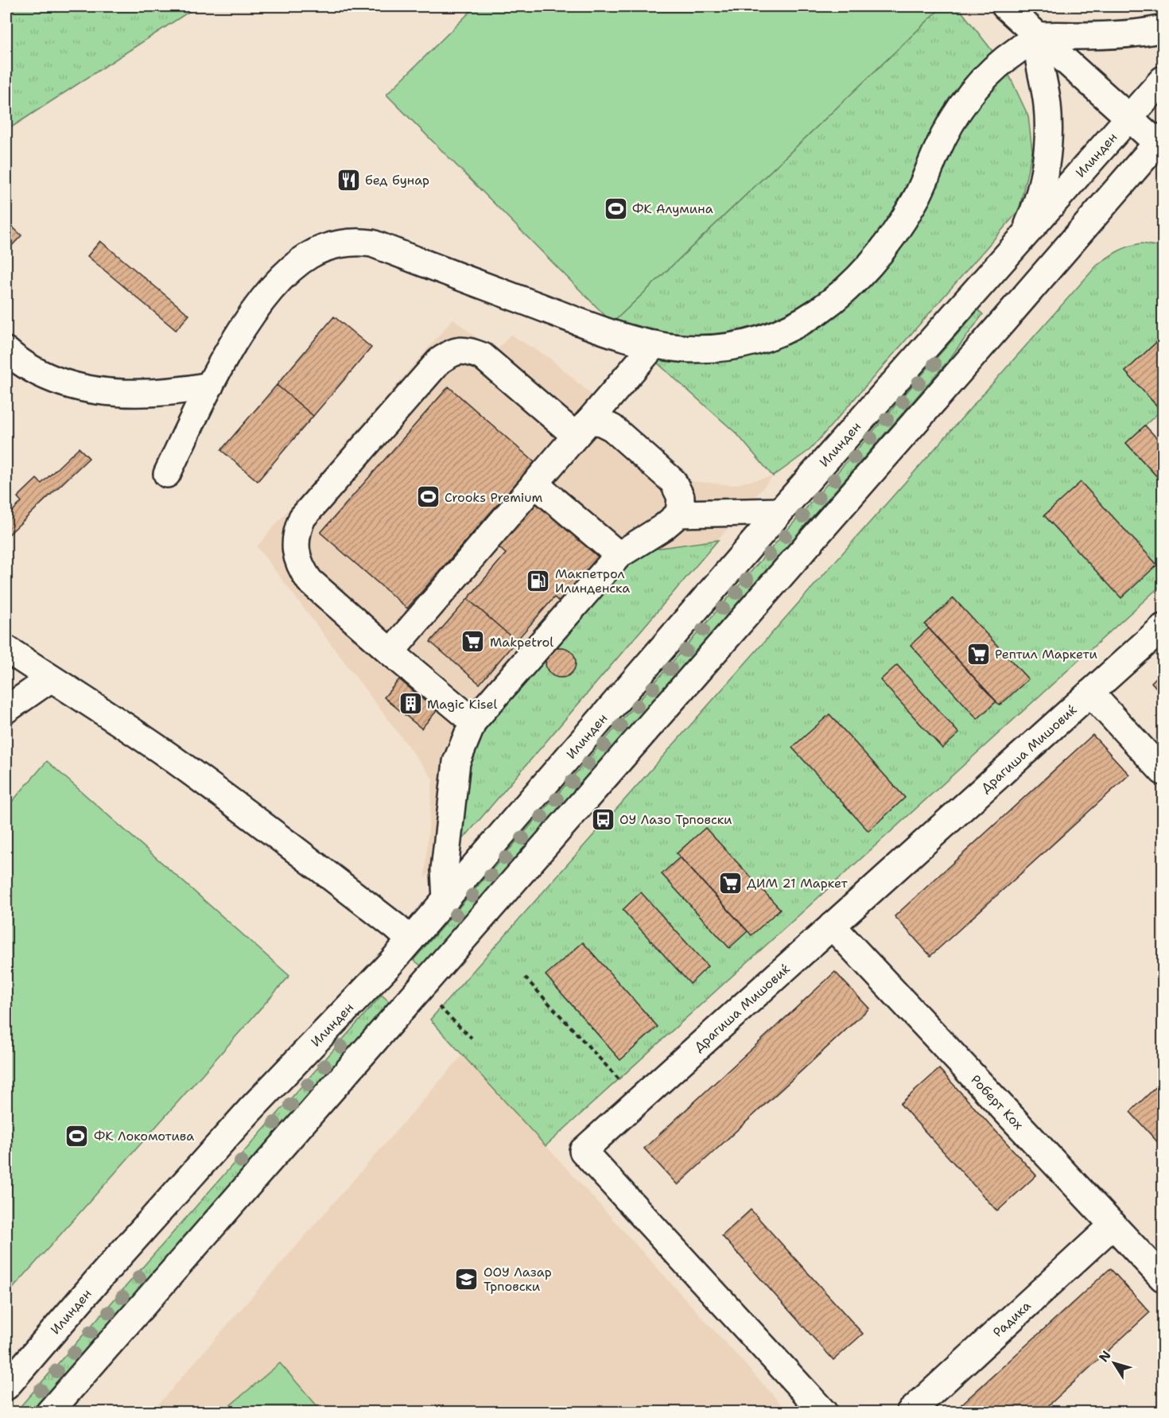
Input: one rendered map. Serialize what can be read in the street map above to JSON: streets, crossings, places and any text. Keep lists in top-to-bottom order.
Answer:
{
  "streets": {
    "street": [
      "Илинден",
      "Драгиша Мишовиќ",
      "Роберт Кох",
      "Радика"
    ]
  },
  "crossings": [
    ["Драгиша Мишовиќ", "Роберт Кох"],
    ["Роберт Кох", "Радика"]
  ],
  "places": {
    "restaurant": ["бед бунар"],
    "sports": ["ФК Алумина", "Crooks Premium", "ФК Локомотива"],
    "fuel station": ["Макпетрол Илинденска"],
    "supermarket": ["Makpetrol", "Рептил Маркети", "ДИМ 21 Маркет"],
    "building": ["Magic Kisel"],
    "bus stop": ["ОУ Лазо Трповски"],
    "school or university": ["ООУ Лазар Трповски"]
  },
  "north": "top left"
}
